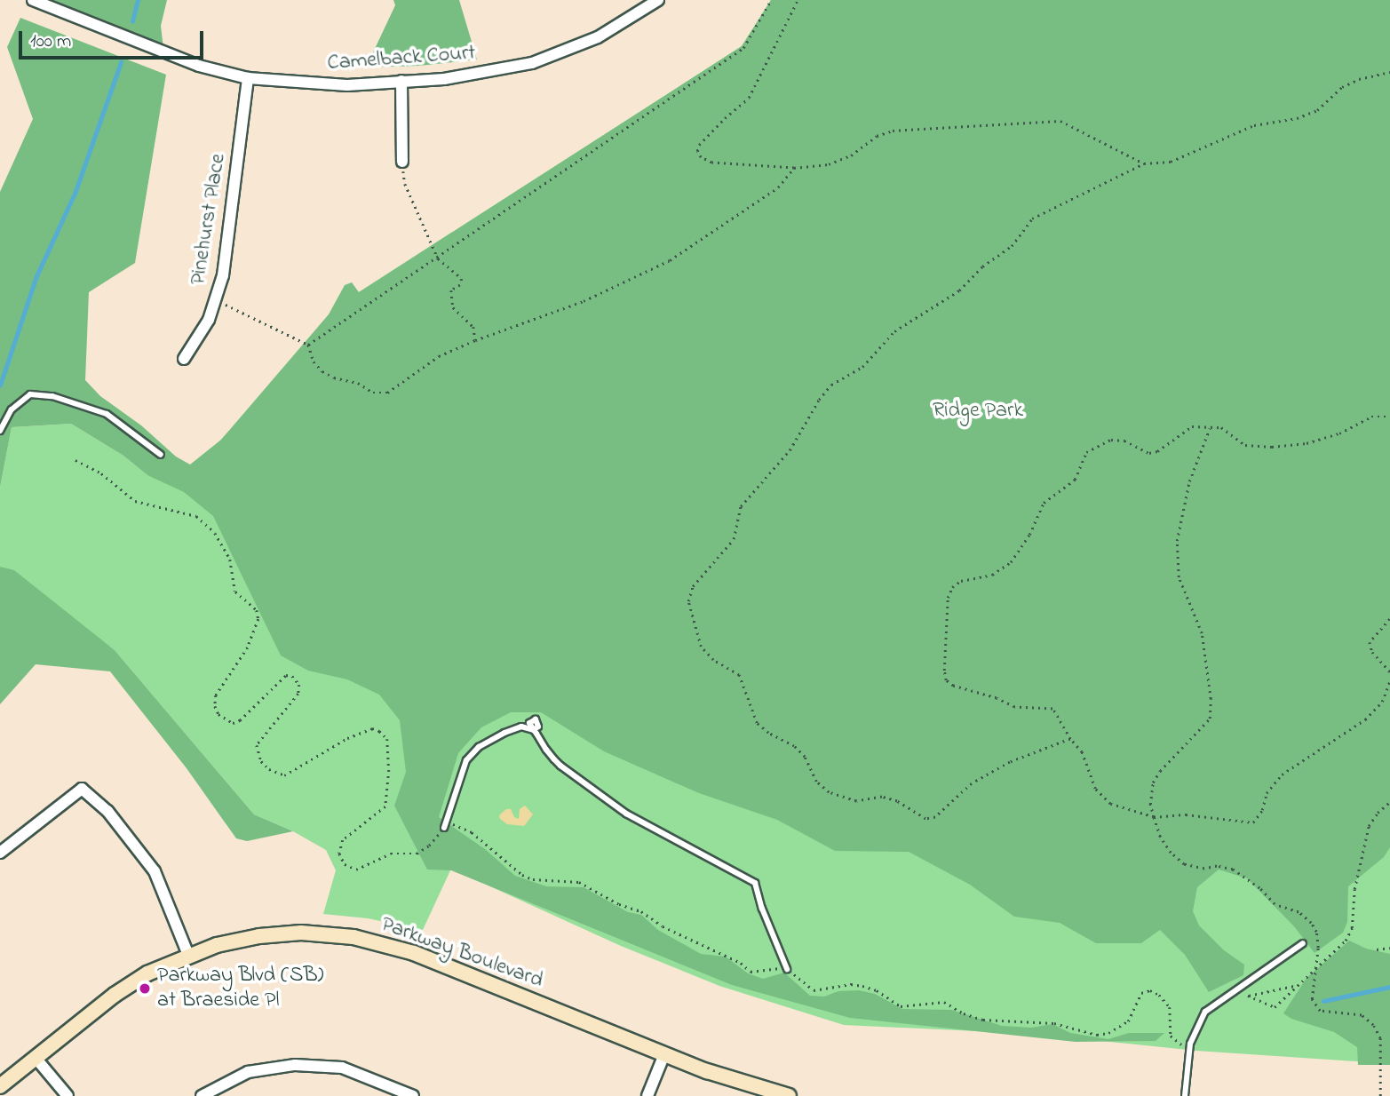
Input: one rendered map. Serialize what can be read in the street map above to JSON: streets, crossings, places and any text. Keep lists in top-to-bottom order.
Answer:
{
  "streets": {
    "street": ["Camelback Court", "Pinehurst Place", "Parkway Boulevard"]
  },
  "crossings": [
    ["Camelback Court", "Pinehurst Place"]
  ],
  "parks": ["Ridge Park"],
  "places": ["Parkway Blvd (SB) at Braeside Pl"],
  "scale_bar": "100 m"
}
